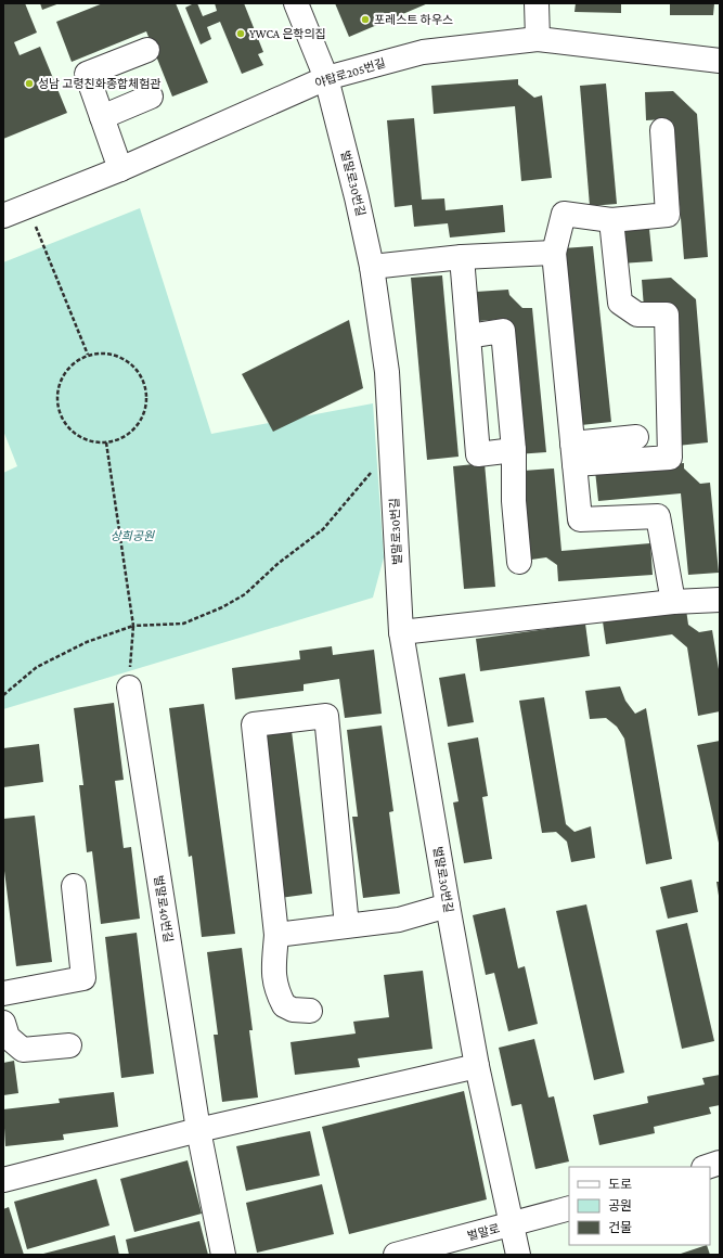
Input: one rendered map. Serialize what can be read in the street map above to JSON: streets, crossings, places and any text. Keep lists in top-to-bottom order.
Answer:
{
  "streets": {
    "street": [
      "야탑로205번길",
      "벌말로30번길",
      "벌말로40번길",
      "벌말로"
    ]
  },
  "crossings": [
    ["야탑로205번길", "벌말로30번길"],
    ["벌말로30번길", "벌말로"]
  ],
  "parks": ["상희공원"],
  "places": ["포레스트 하우스", "YWCA 은학의집", "성남 고령친화종합체험관"],
  "legend": ["도로", "공원", "건물"]
}
